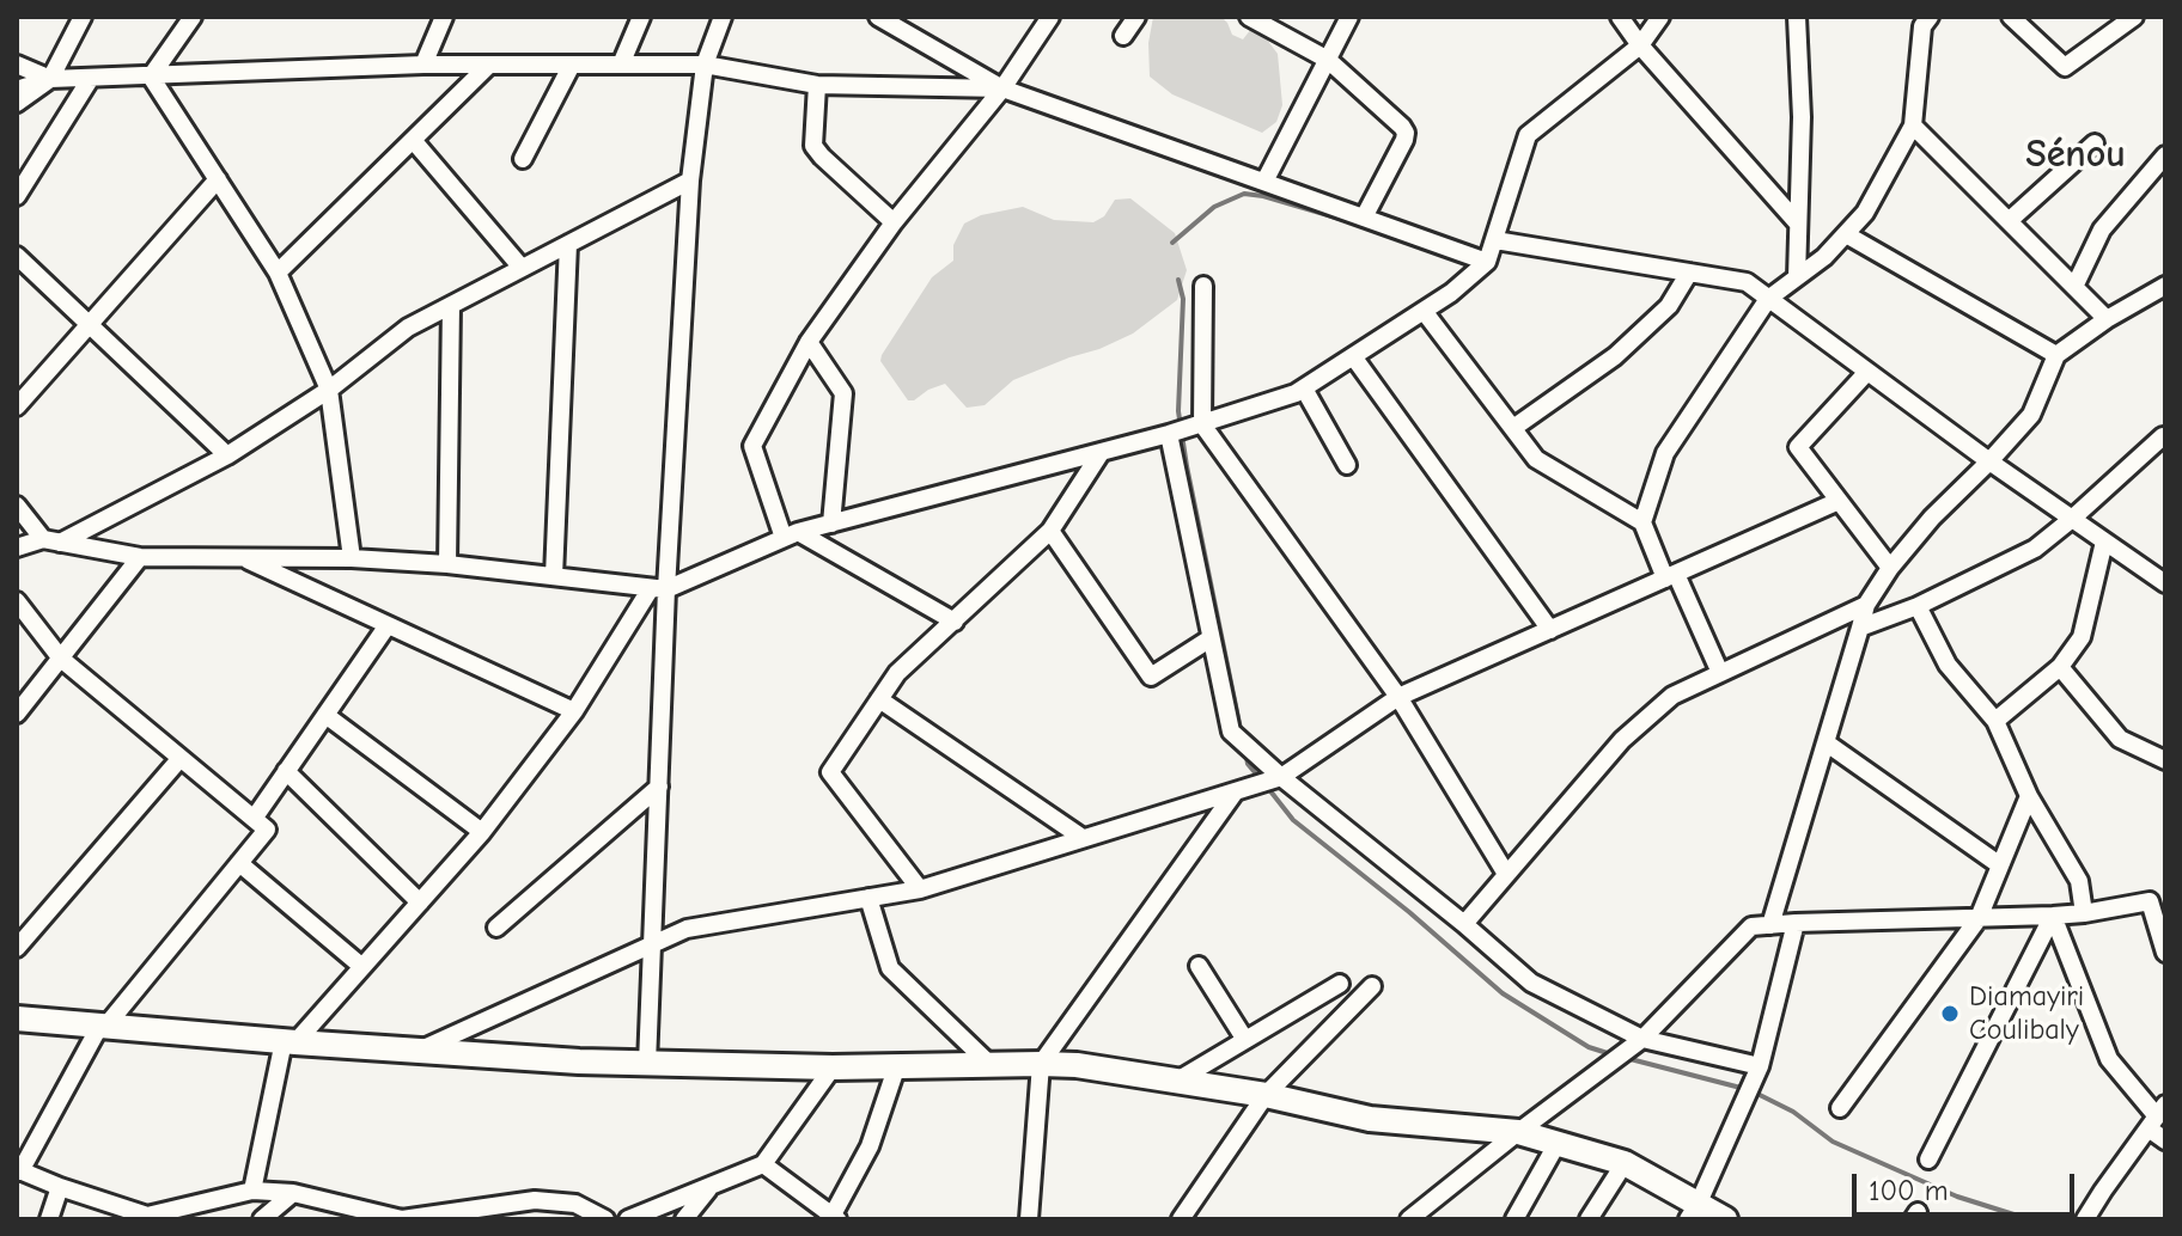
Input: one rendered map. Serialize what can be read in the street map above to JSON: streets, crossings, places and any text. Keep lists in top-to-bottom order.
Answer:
{
  "districts": ["Sénou"],
  "places": ["Diamayiri Coulibaly"],
  "scale_bar": "100 m"
}
